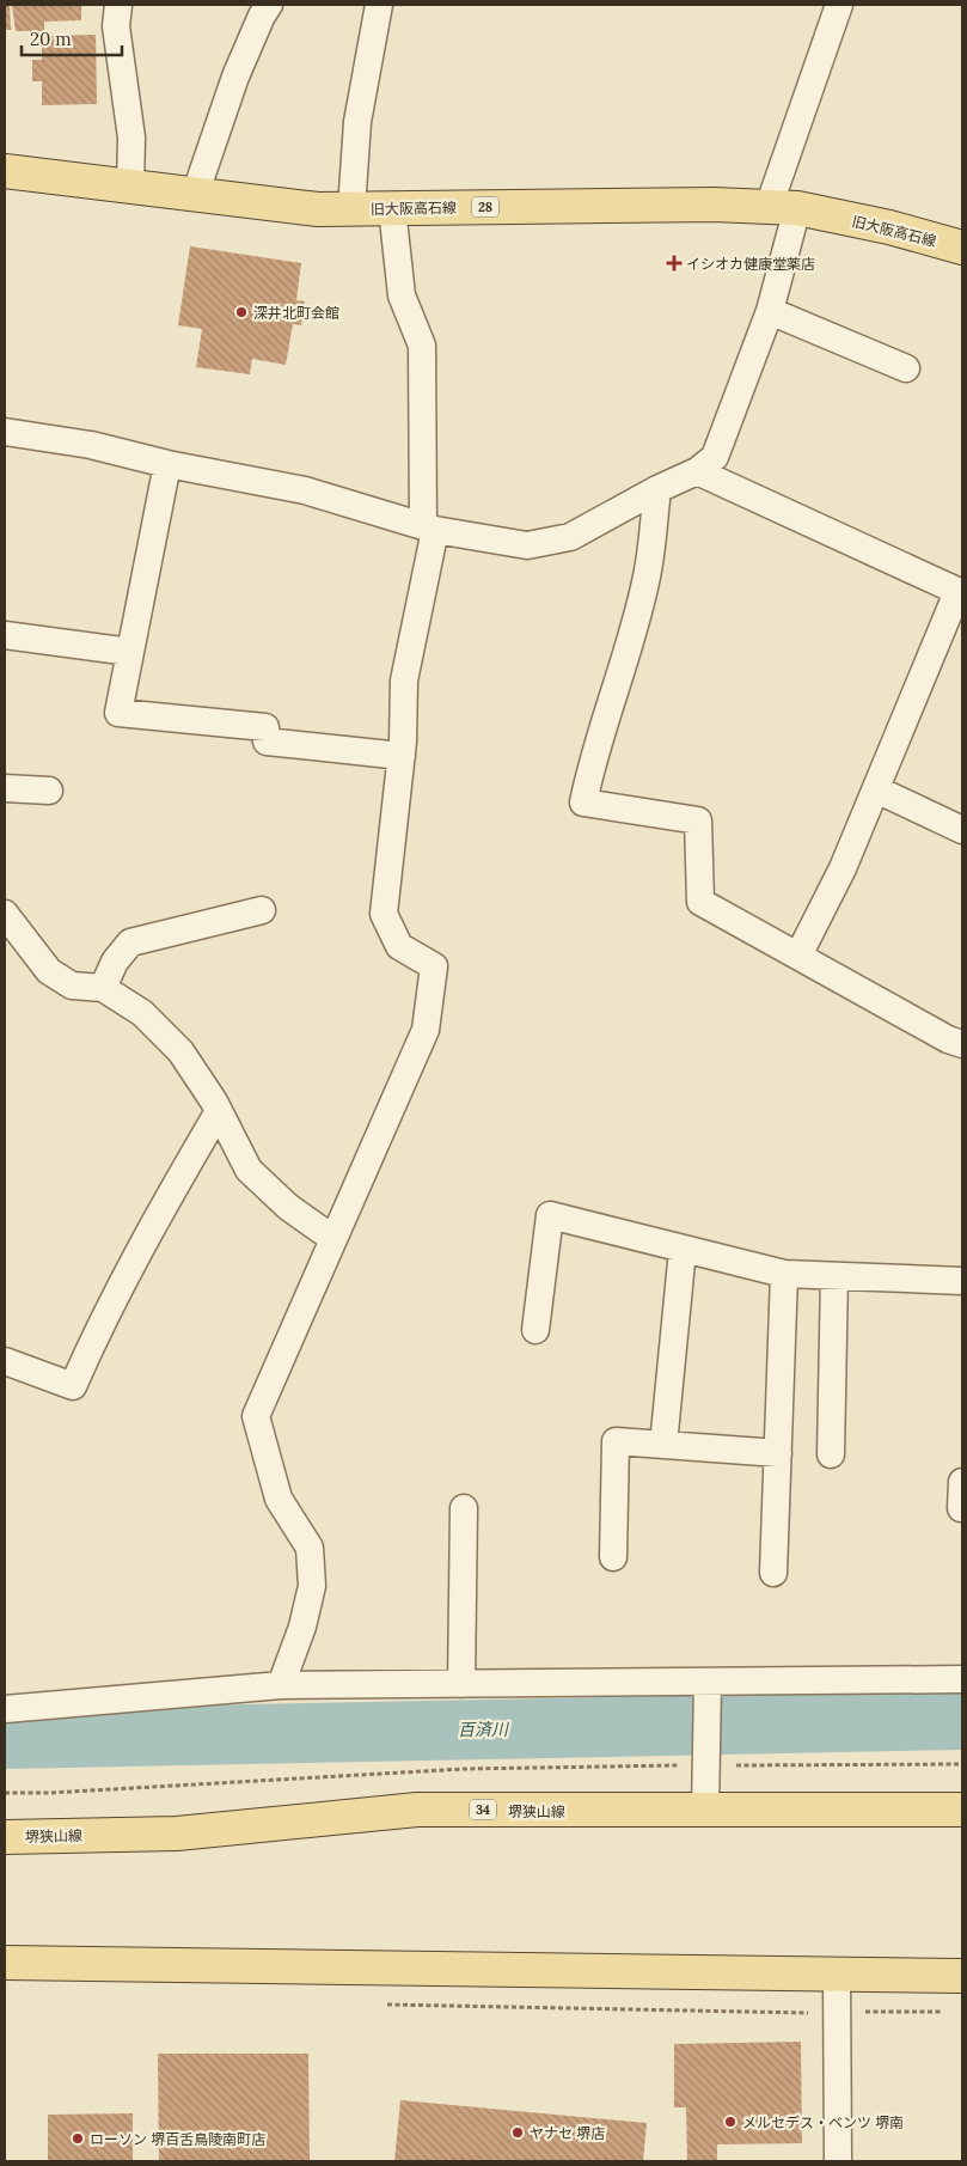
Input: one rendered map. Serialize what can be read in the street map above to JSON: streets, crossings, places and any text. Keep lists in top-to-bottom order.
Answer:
{
  "streets": {
    "main road": [
      "28",
      "旧大阪高石線",
      "34",
      "堺狭山線"
    ]
  },
  "water": ["百済川"],
  "places": {
    "health": ["イシオカ健康堂薬店"],
    "other": [
      "深井北町会館",
      "メルセデス・ベンツ 堺南",
      "ヤナセ 堺店",
      "ローソン 堺百舌鳥陵南町店"
    ]
  },
  "scale_bar": "20 m"
}
